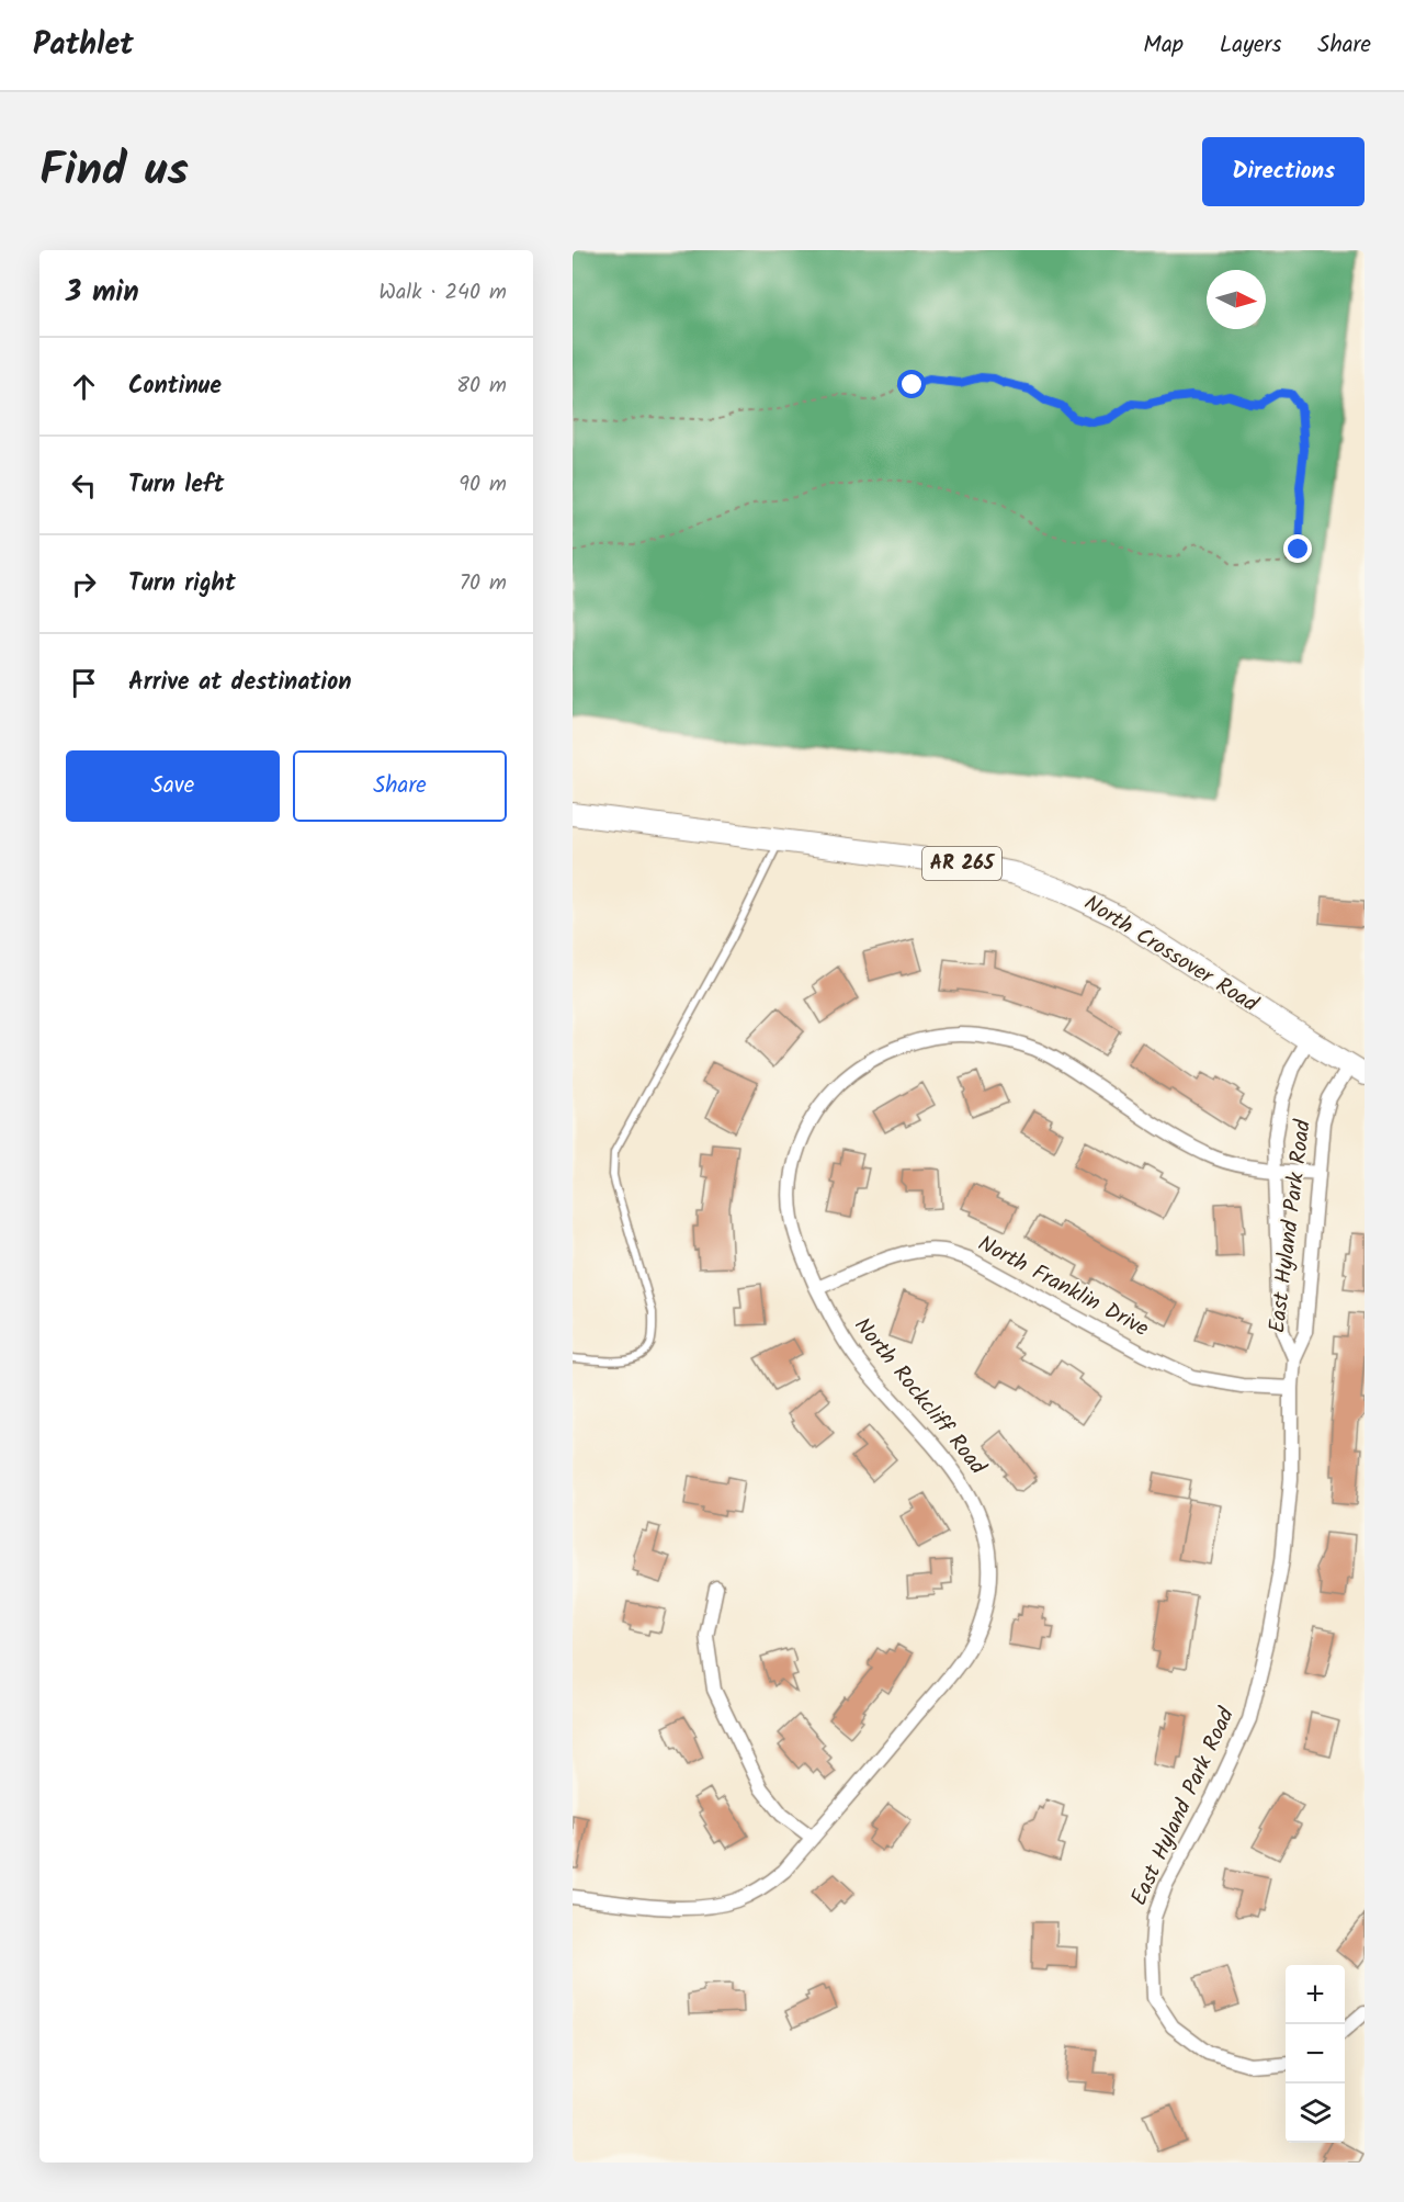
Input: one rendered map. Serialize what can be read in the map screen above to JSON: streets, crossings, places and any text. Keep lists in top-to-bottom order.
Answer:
{
  "streets": {
    "main road": ["AR 265", "North Crossover Road"],
    "street": ["East Hyland Park Road", "North Franklin Drive", "North Rockcliff Road"]
  },
  "crossings": [
    ["North Crossover Road", "East Hyland Park Road"],
    ["East Hyland Park Road", "North Franklin Drive"],
    ["East Hyland Park Road", "North Rockcliff Road"],
    ["North Franklin Drive", "North Rockcliff Road"]
  ],
  "north": "right",
  "page": {
    "header": "Pathlet",
    "nav": ["Map", "Layers", "Share"],
    "title": "Find us",
    "buttons": [
      "Directions",
      ["Save", "Share"]
    ],
    "heading": ["3 min", "Walk · 240 m"],
    "list": [
      ["Continue", "80 m"],
      ["Turn left", "90 m"],
      ["Turn right", "70 m"],
      "Arrive at destination"
    ],
    "map_buttons": ["+", "−"]
  }
}
